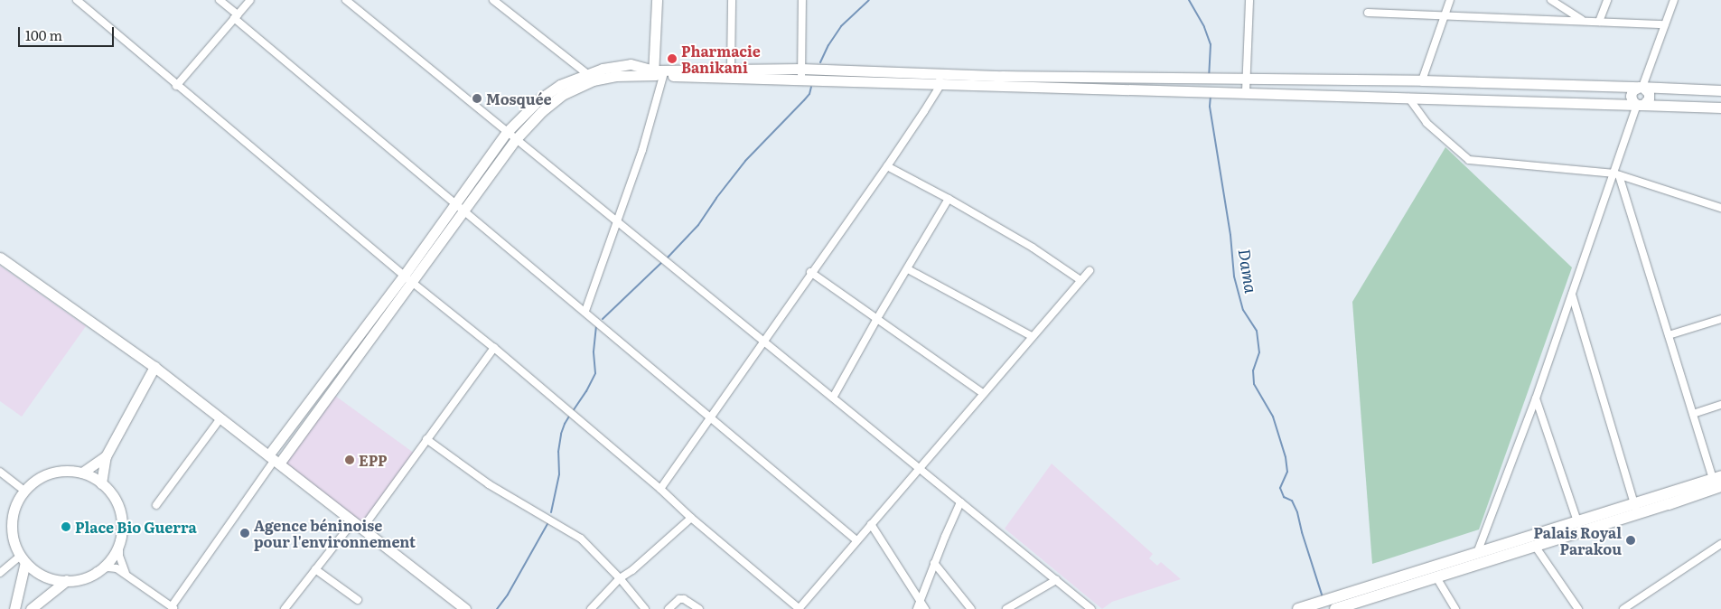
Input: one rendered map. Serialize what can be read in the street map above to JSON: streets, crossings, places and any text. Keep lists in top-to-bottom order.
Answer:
{
  "water": ["Dama"],
  "places": [
    "Pharmacie Banikani",
    "Mosquée",
    "EPP",
    "Place Bio Guerra",
    "Agence béninoise pour l'environnement",
    "Palais Royal Parakou"
  ],
  "scale_bar": "100 m"
}
